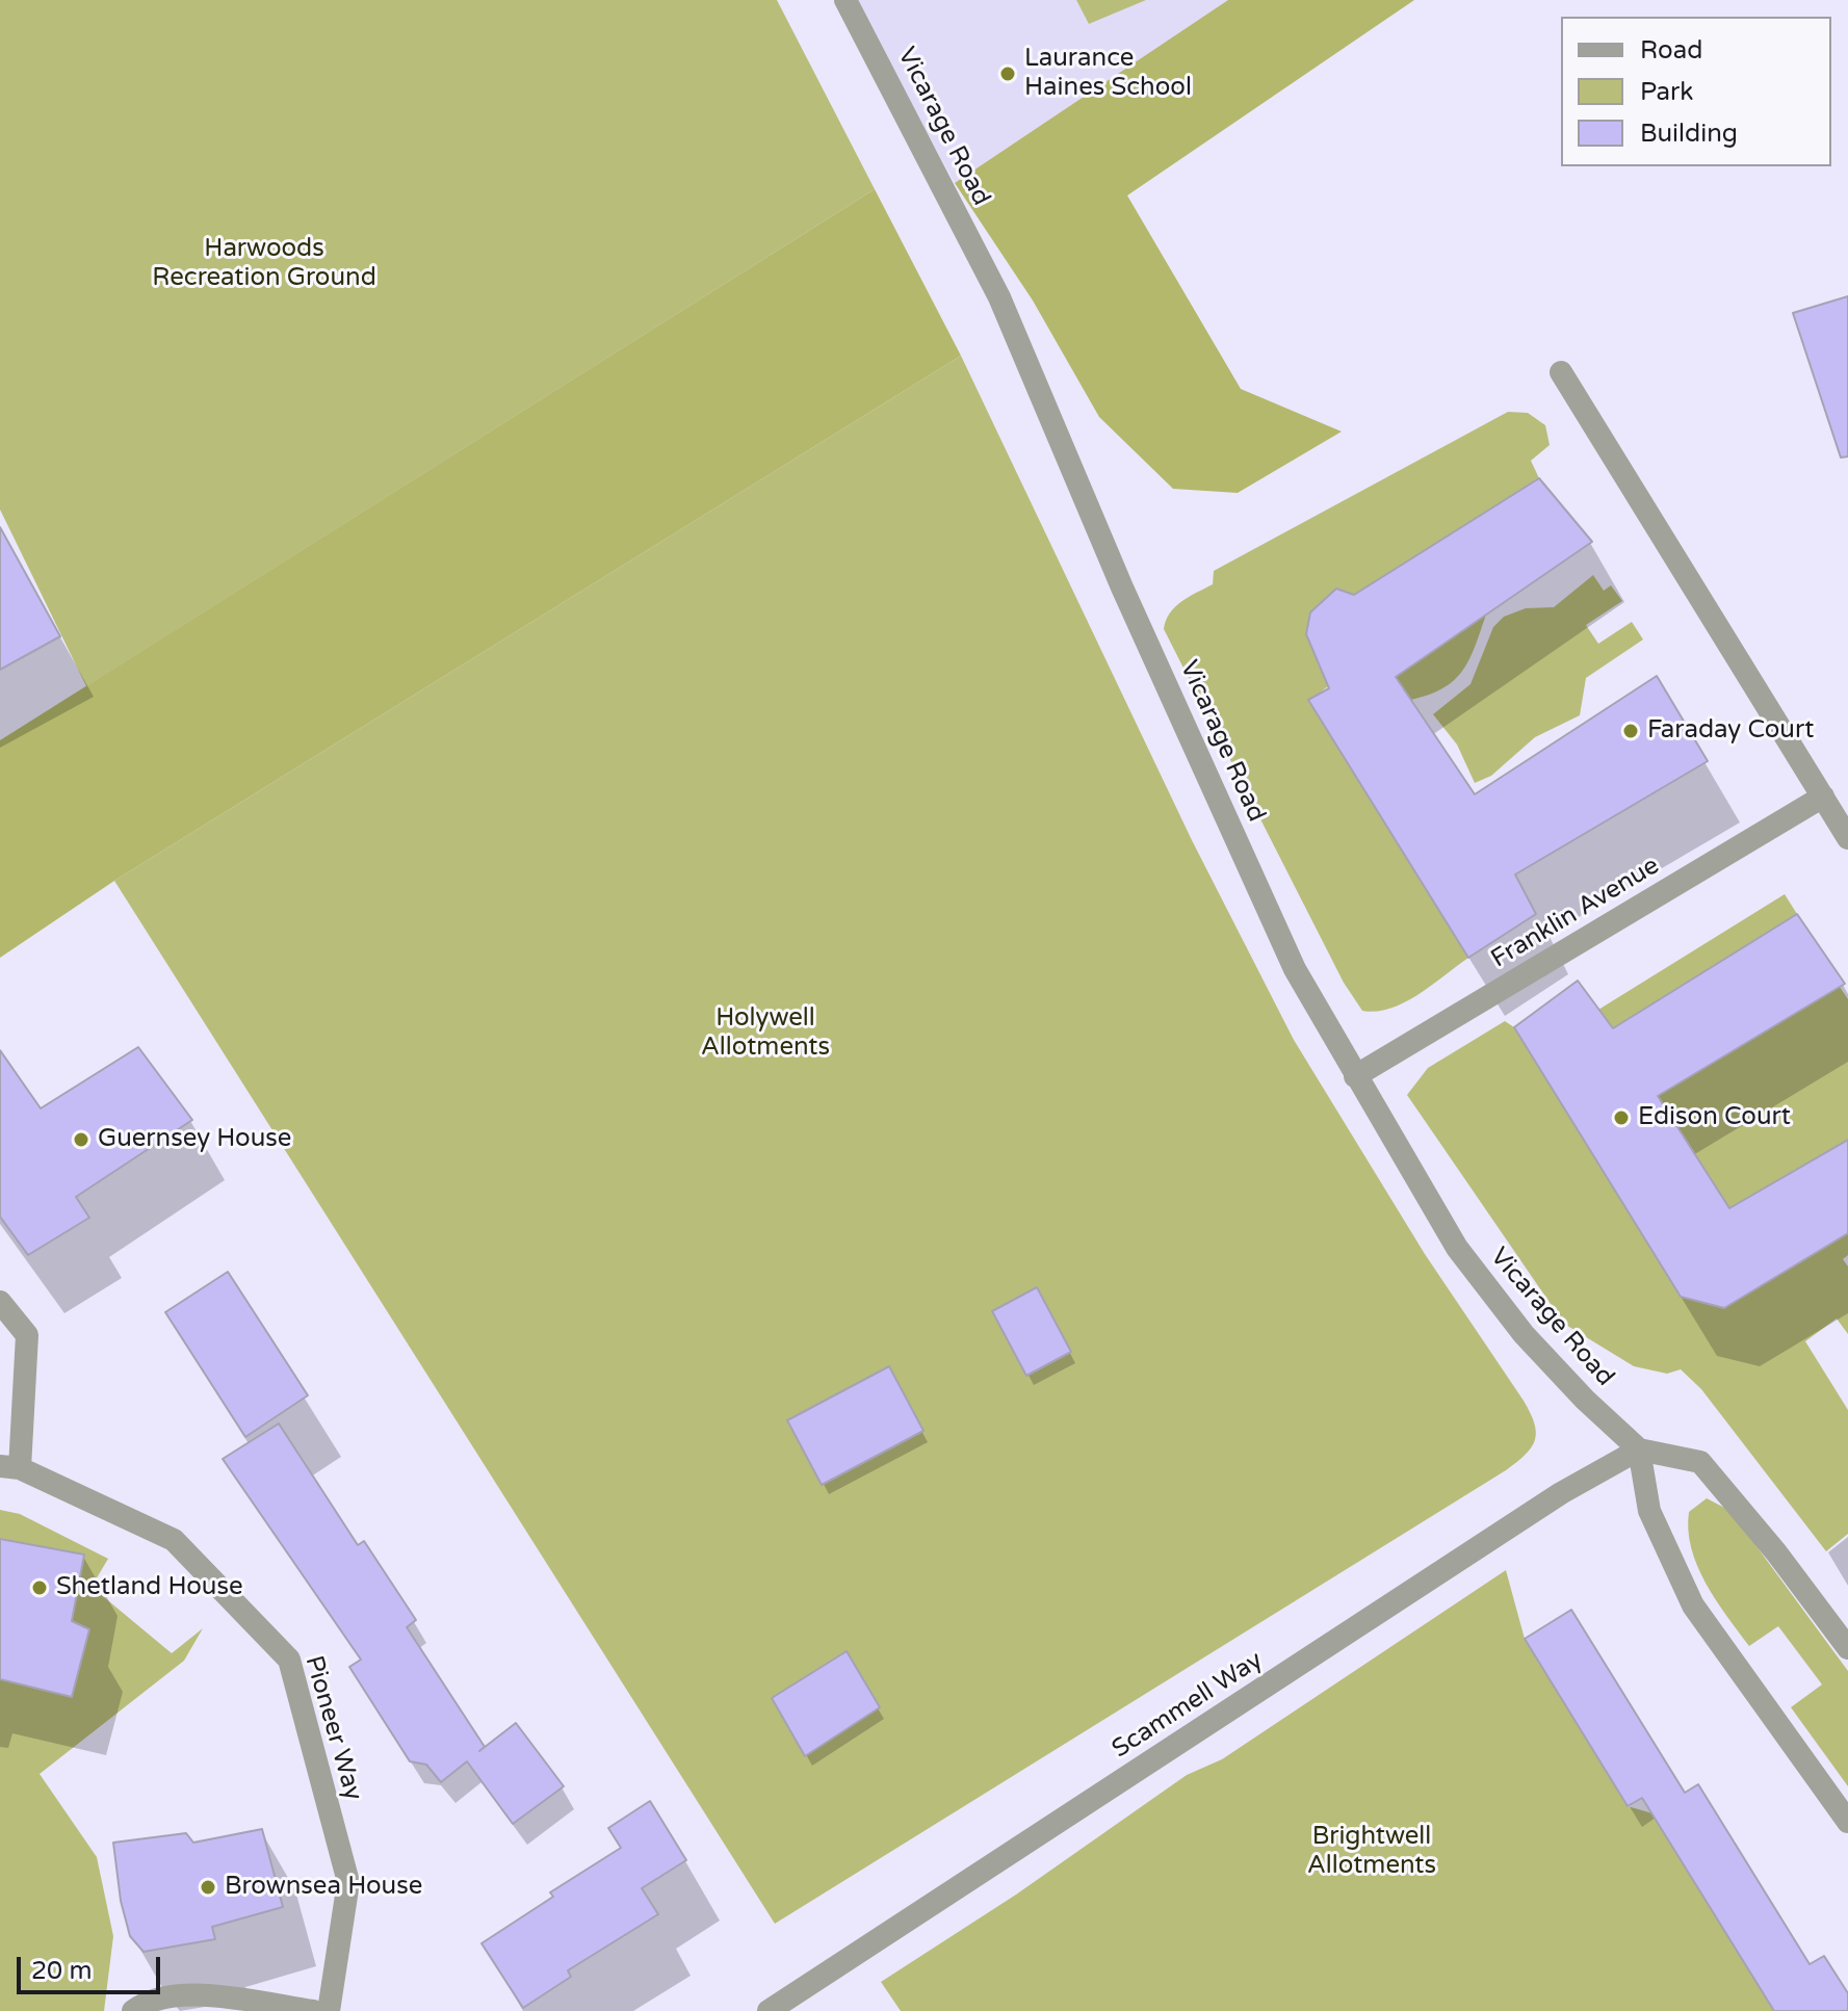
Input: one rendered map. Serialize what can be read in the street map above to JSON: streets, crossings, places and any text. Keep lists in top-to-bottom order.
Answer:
{
  "streets": {
    "street": [
      "Vicarage Road",
      "Franklin Avenue",
      "Scammell Way",
      "Pioneer Way"
    ]
  },
  "crossings": [
    ["Vicarage Road", "Franklin Avenue"],
    ["Vicarage Road", "Scammell Way"]
  ],
  "parks": ["Harwoods Recreation Ground", "Holywell Allotments", "Brightwell Allotments"],
  "places": [
    "Laurance Haines School",
    "Faraday Court",
    "Edison Court",
    "Guernsey House",
    "Shetland House",
    "Brownsea House"
  ],
  "legend": ["Road", "Park", "Building"],
  "scale_bar": "20 m"
}
